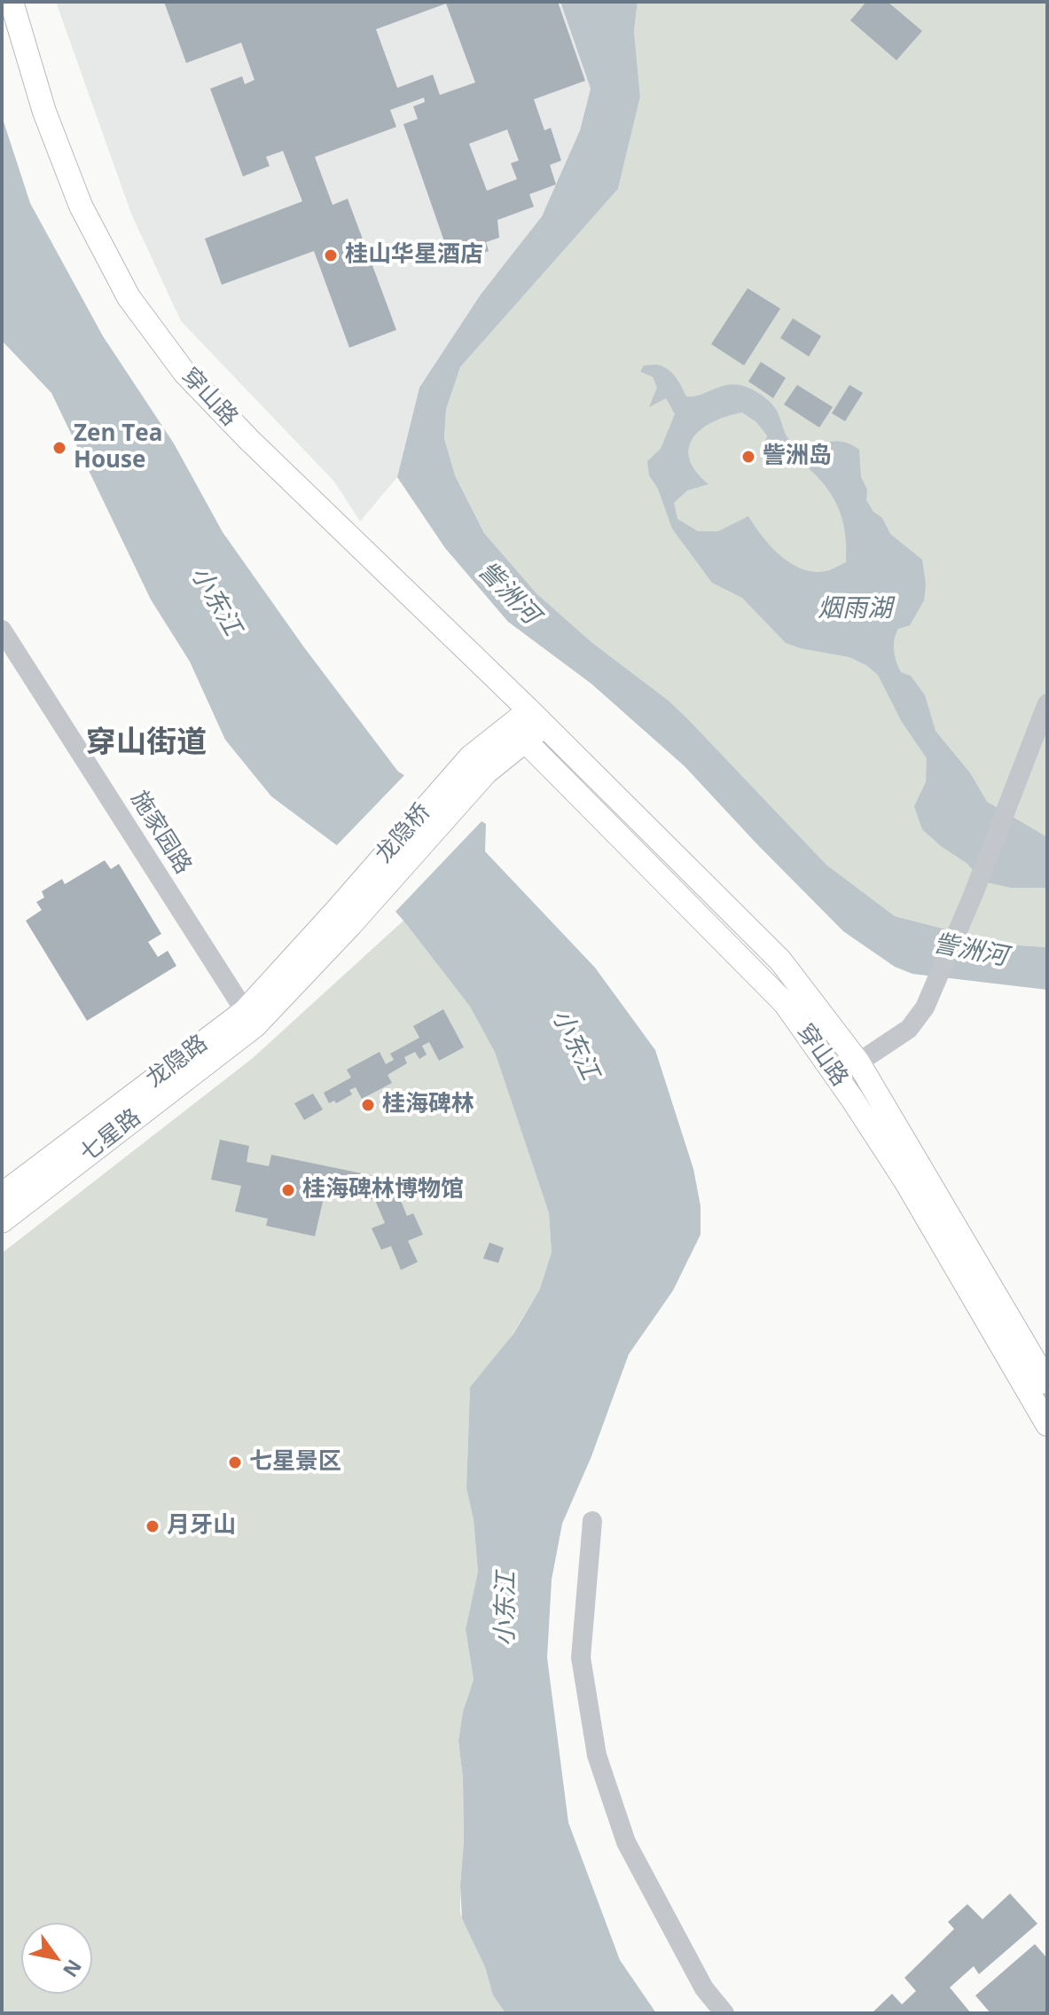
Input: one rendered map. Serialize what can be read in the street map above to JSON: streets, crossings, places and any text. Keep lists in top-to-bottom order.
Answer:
{
  "streets": {
    "main road": [
      "穿山路",
      "龙隐桥",
      "龙隐路",
      "七星路"
    ],
    "street": ["施家园路"]
  },
  "crossings": [
    ["穿山路", "龙隐桥"],
    ["施家园路", "龙隐路"],
    ["施家园路", "七星路"],
    ["龙隐桥", "龙隐路"],
    ["龙隐路", "七星路"]
  ],
  "districts": ["穿山街道"],
  "water": ["訾洲河", "小东江", "烟雨湖"],
  "places": [
    "桂山华星酒店",
    "Zen Tea House",
    "訾洲岛",
    "桂海碑林",
    "桂海碑林博物馆",
    "七星景区",
    "月牙山"
  ],
  "north": "bottom right"
}
